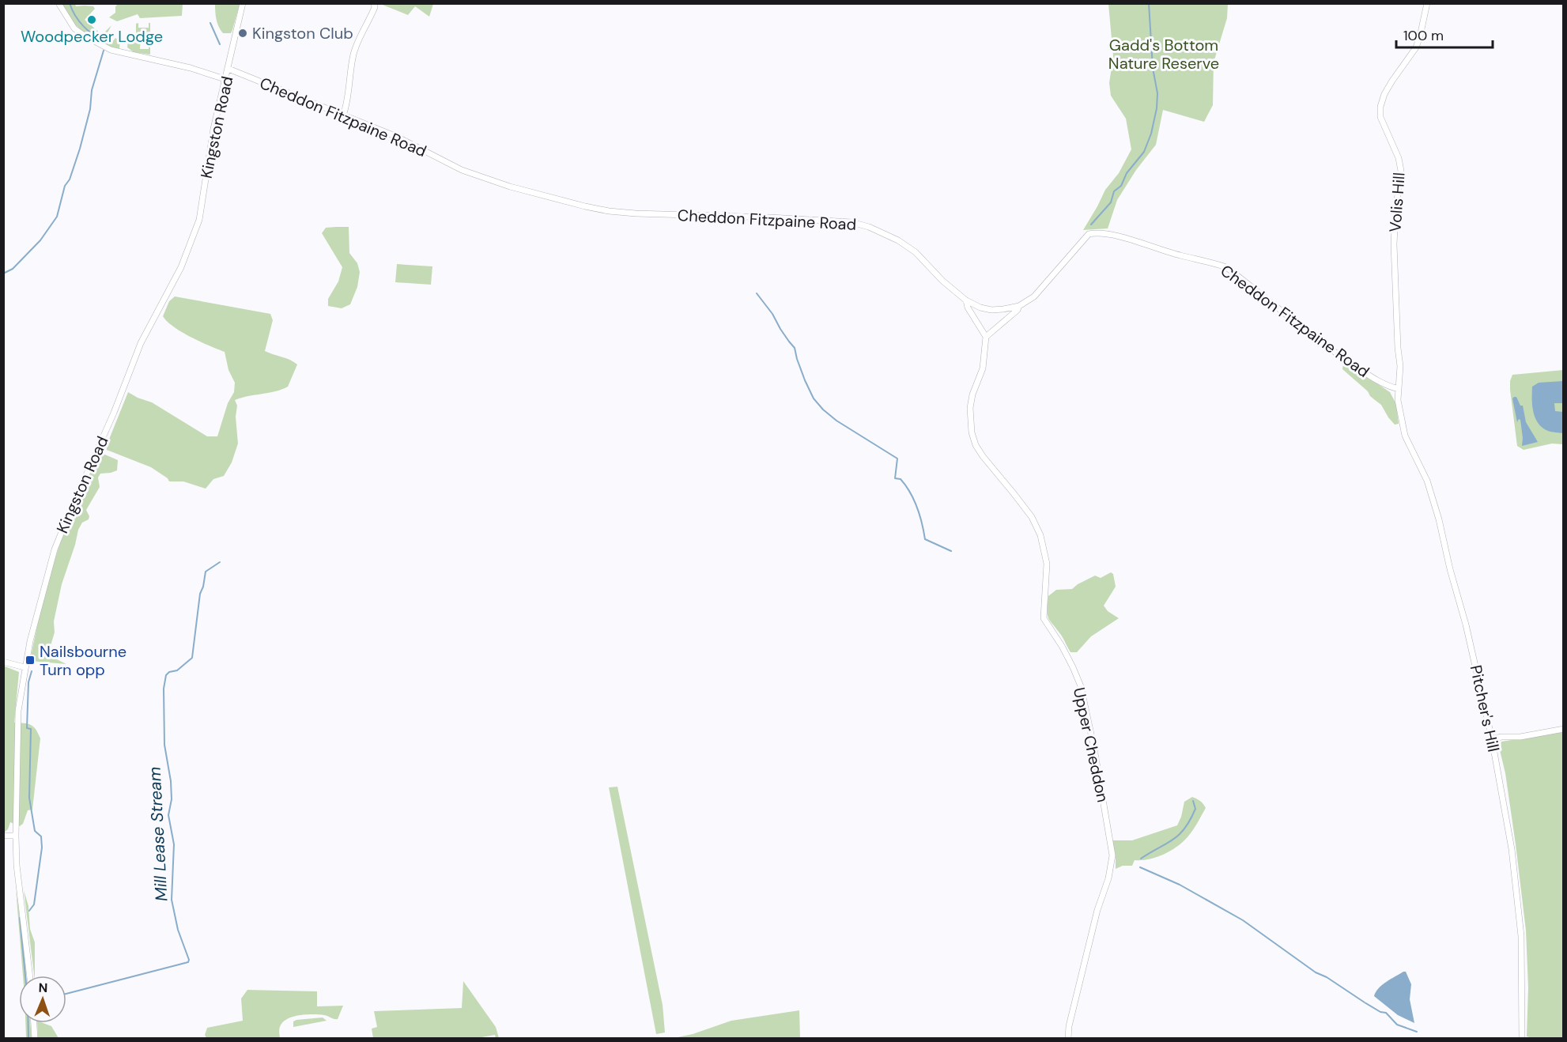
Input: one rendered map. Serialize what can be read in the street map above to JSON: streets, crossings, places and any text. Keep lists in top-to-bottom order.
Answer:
{
  "streets": {
    "street": [
      "Cheddon Fitzpaine Road",
      "Kingston Road",
      "Volis Hill",
      "Pitcher's Hill",
      "Upper Cheddon"
    ]
  },
  "crossings": [
    ["Cheddon Fitzpaine Road", "Kingston Road"],
    ["Cheddon Fitzpaine Road", "Volis Hill"],
    ["Cheddon Fitzpaine Road", "Pitcher's Hill"],
    ["Volis Hill", "Pitcher's Hill"]
  ],
  "water": ["Mill Lease Stream"],
  "parks": ["Gadd's Bottom Nature Reserve"],
  "places": {
    "other": ["Woodpecker Lodge", "Kingston Club"],
    "transit": ["Nailsbourne Turn opp"]
  },
  "scale_bar": "100 m",
  "north": "top"
}
